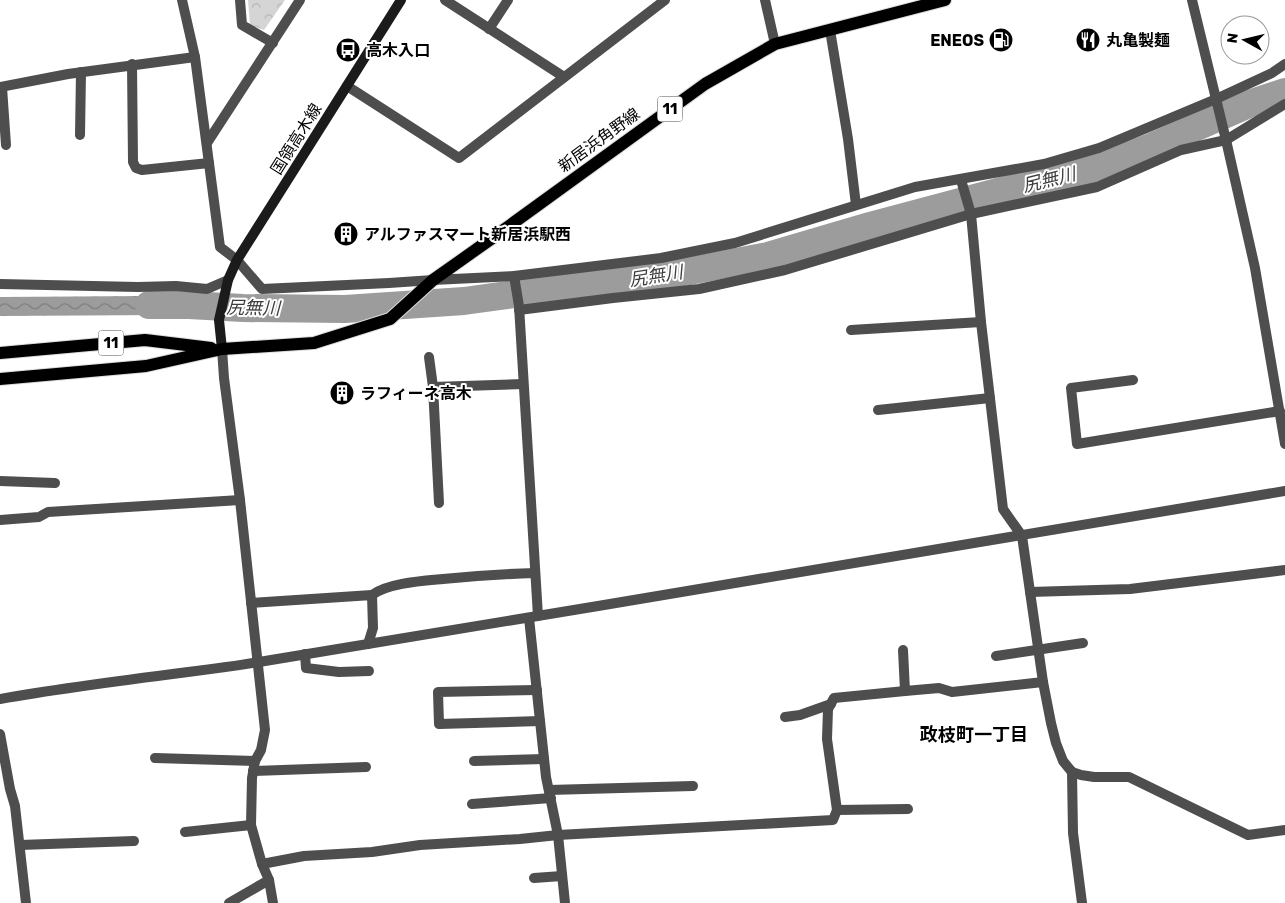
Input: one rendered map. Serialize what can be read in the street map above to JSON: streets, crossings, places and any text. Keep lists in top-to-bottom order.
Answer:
{
  "streets": {
    "main road": ["11", "国領高木線", "新居浜角野線"]
  },
  "crossings": [
    ["11", "国領高木線"],
    ["11", "新居浜角野線"]
  ],
  "districts": ["政枝町一丁目"],
  "water": ["尻無川"],
  "places": {
    "fuel station": ["ENEOS"],
    "restaurant": ["丸亀製麺"],
    "bus stop": ["高木入口"],
    "building": ["アルファスマート新居浜駅西", "ラフィーネ高木"]
  },
  "north": "left"
}
